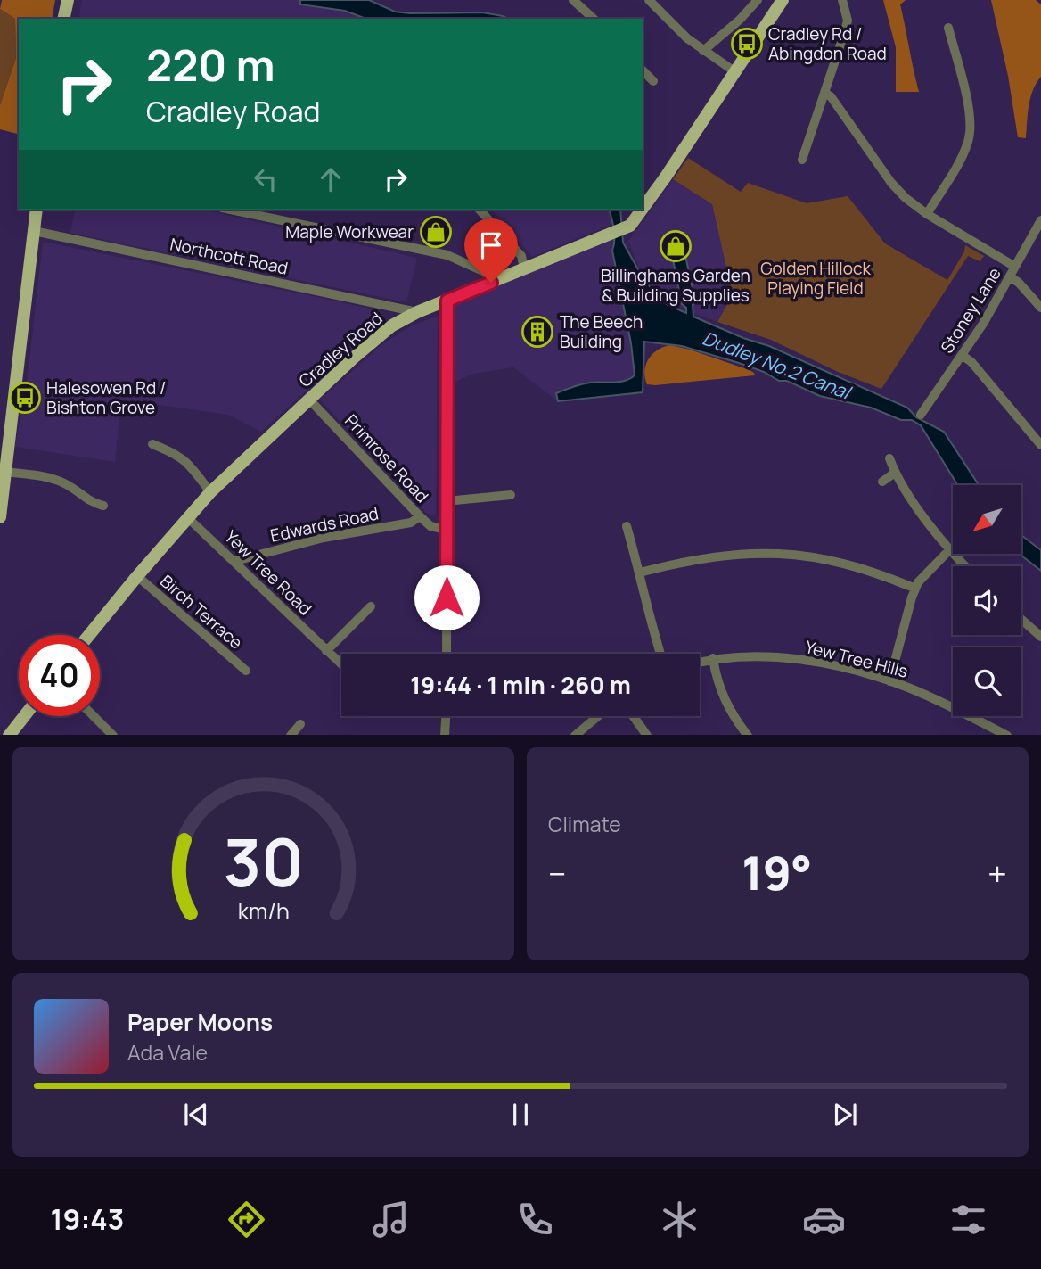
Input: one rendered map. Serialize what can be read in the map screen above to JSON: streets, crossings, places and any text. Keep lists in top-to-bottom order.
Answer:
{
  "streets": {
    "main road": ["Cradley Road"],
    "street": [
      "Northcott Road",
      "Stoney Lane",
      "Primrose Road",
      "Edwards Road",
      "Yew Tree Road",
      "Birch Terrace",
      "Yew Tree Hills"
    ]
  },
  "crossings": [
    ["Northcott Road", "Cradley Road"],
    ["Cradley Road", "Primrose Road"],
    ["Cradley Road", "Yew Tree Road"],
    ["Cradley Road", "Birch Terrace"],
    ["Primrose Road", "Edwards Road"],
    ["Edwards Road", "Yew Tree Road"]
  ],
  "water": ["Dudley No.2 Canal"],
  "parks": ["Golden Hillock Playing Field"],
  "places": {
    "bus stop": ["Cradley Rd / Abingdon Road", "Halesowen Rd / Bishton Grove"],
    "shop": ["Maple Workwear", "Billinghams Garden & Building Supplies"],
    "building": ["The Beech Building"]
  },
  "north": "bottom left",
  "page": {
    "turn": ["220 m", "Cradley Road"],
    "limit": "40",
    "trip": "19:44 · 1 min · 260 m",
    "tile": "Climate",
    "heat": ["−", "19°", "+"],
    "song": ["Paper Moons", "Ada Vale"],
    "tabs": "19:43",
    "gauge": ["30", "km/h"]
  }
}
